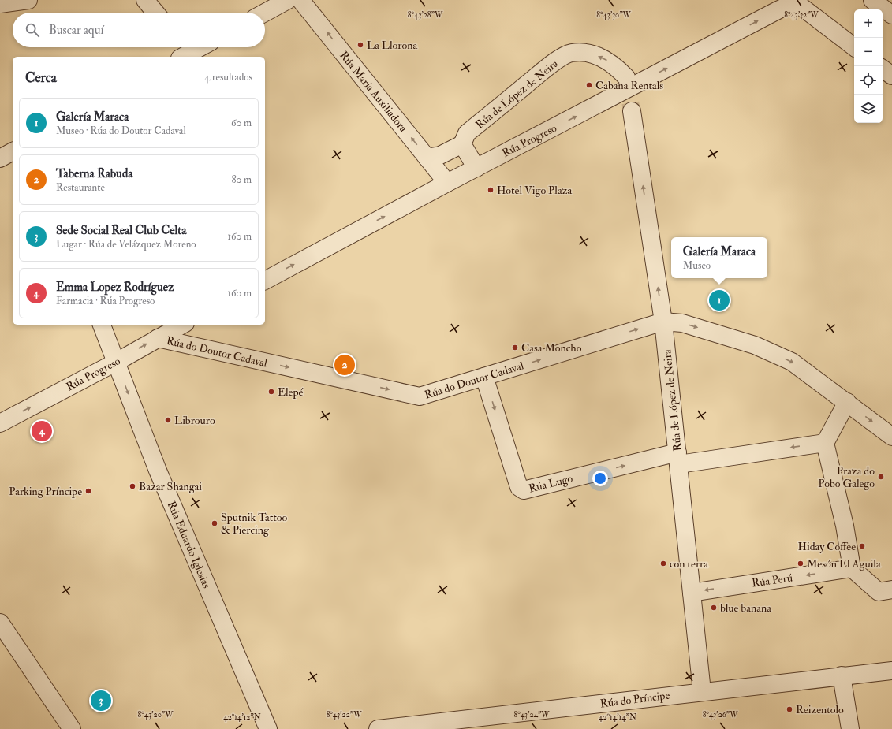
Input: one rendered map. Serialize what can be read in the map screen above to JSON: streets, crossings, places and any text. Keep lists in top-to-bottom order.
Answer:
{
  "streets": {
    "street": [
      "Rúa María Auxiliadora",
      "Rúa de López de Neira",
      "Rúa Progreso",
      "Rúa do Doutor Cadaval",
      "Rúa Lugo",
      "Rúa Eduardo Iglesias",
      "Rúa Perú",
      "Rúa do Príncipe"
    ]
  },
  "crossings": [
    ["Rúa María Auxiliadora", "Rúa Progreso"],
    ["Rúa de López de Neira", "Rúa do Doutor Cadaval"],
    ["Rúa de López de Neira", "Rúa Lugo"],
    ["Rúa de López de Neira", "Rúa Perú"],
    ["Rúa de López de Neira", "Rúa do Príncipe"],
    ["Rúa Progreso", "Rúa do Doutor Cadaval"],
    ["Rúa Progreso", "Rúa Eduardo Iglesias"],
    ["Rúa do Doutor Cadaval", "Rúa Lugo"]
  ],
  "one_way": [
    "Rúa María Auxiliadora",
    "Rúa Progreso",
    "Rúa do Doutor Cadaval",
    "Rúa Eduardo Iglesias",
    "Rúa Perú"
  ],
  "places": [
    "La Llorona",
    "Cabana Rentals",
    "Hotel Vigo Plaza",
    "Casa Moncho",
    "Elepé",
    "Librouro",
    "Praza do Pobo Galego",
    "Bazar Shangai",
    "Parking Príncipe",
    "Sputnik Tattoo & Piercing",
    "Hiday Coffee",
    "con terra",
    "Mesón El Aguila",
    "blue banana",
    "Reizentolo"
  ],
  "page": {
    "map_buttons": ["+", "−"],
    "search": "Buscar aquí",
    "heading": ["Cerca", "4 resultados"],
    "list": [
      {
        "mark": "1",
        "name": "Galería Maraca",
        "note": "Museo · Rúa do Doutor Cadaval",
        "value": "60 m"
      },
      {
        "mark": "2",
        "name": "Taberna Rabuda",
        "note": "Restaurante",
        "value": "80 m"
      },
      {
        "mark": "3",
        "name": "Sede Social Real Club Celta",
        "note": "Lugar · Rúa de Velázquez Moreno",
        "value": "160 m"
      },
      {
        "mark": "4",
        "name": "Emma Lopez Rodríguez",
        "note": "Farmacia · Rúa Progreso",
        "value": "160 m"
      }
    ],
    "popup": ["Galería Maraca", "Museo"],
    "pins": [
      "1",
      "2",
      "4",
      "3"
    ]
  },
  "coordinates": [
    "8°43'28\"W",
    "8°43'30\"W",
    "8°43'32\"W",
    "8°43'20\"W",
    "8°43'22\"W",
    "8°43'24\"W",
    "8°43'26\"W",
    "42°14'12\"N",
    "42°14'14\"N"
  ]
}
